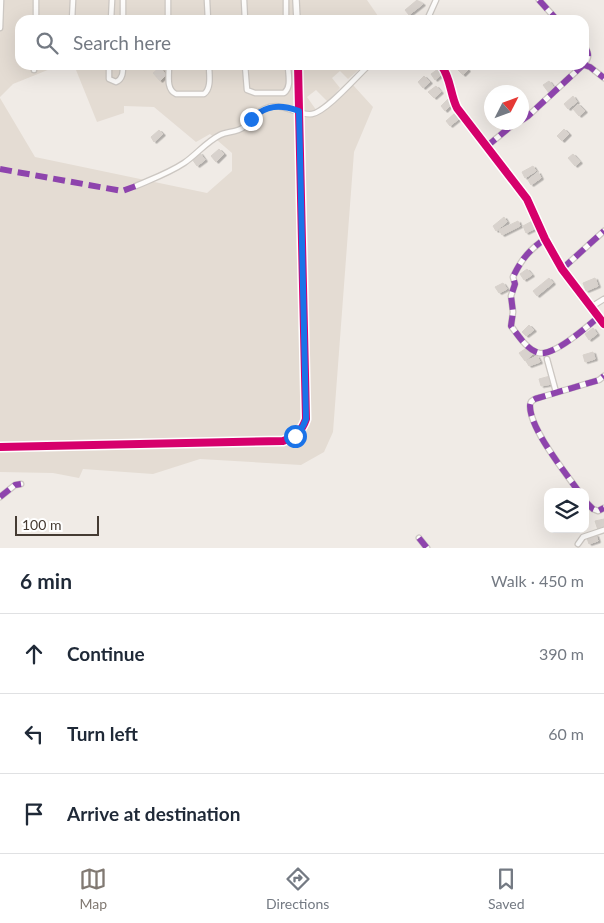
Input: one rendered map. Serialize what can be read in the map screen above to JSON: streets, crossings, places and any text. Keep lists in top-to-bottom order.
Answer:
{
  "scale_bar": "100 m",
  "north": "top right",
  "page": {
    "search": "Search here",
    "scale": "100 m",
    "heading": ["6 min", "Walk · 450 m"],
    "list": [
      ["Continue", "390 m"],
      ["Turn left", "60 m"],
      "Arrive at destination"
    ],
    "nav": ["Map", "Directions", "Saved"]
  }
}
